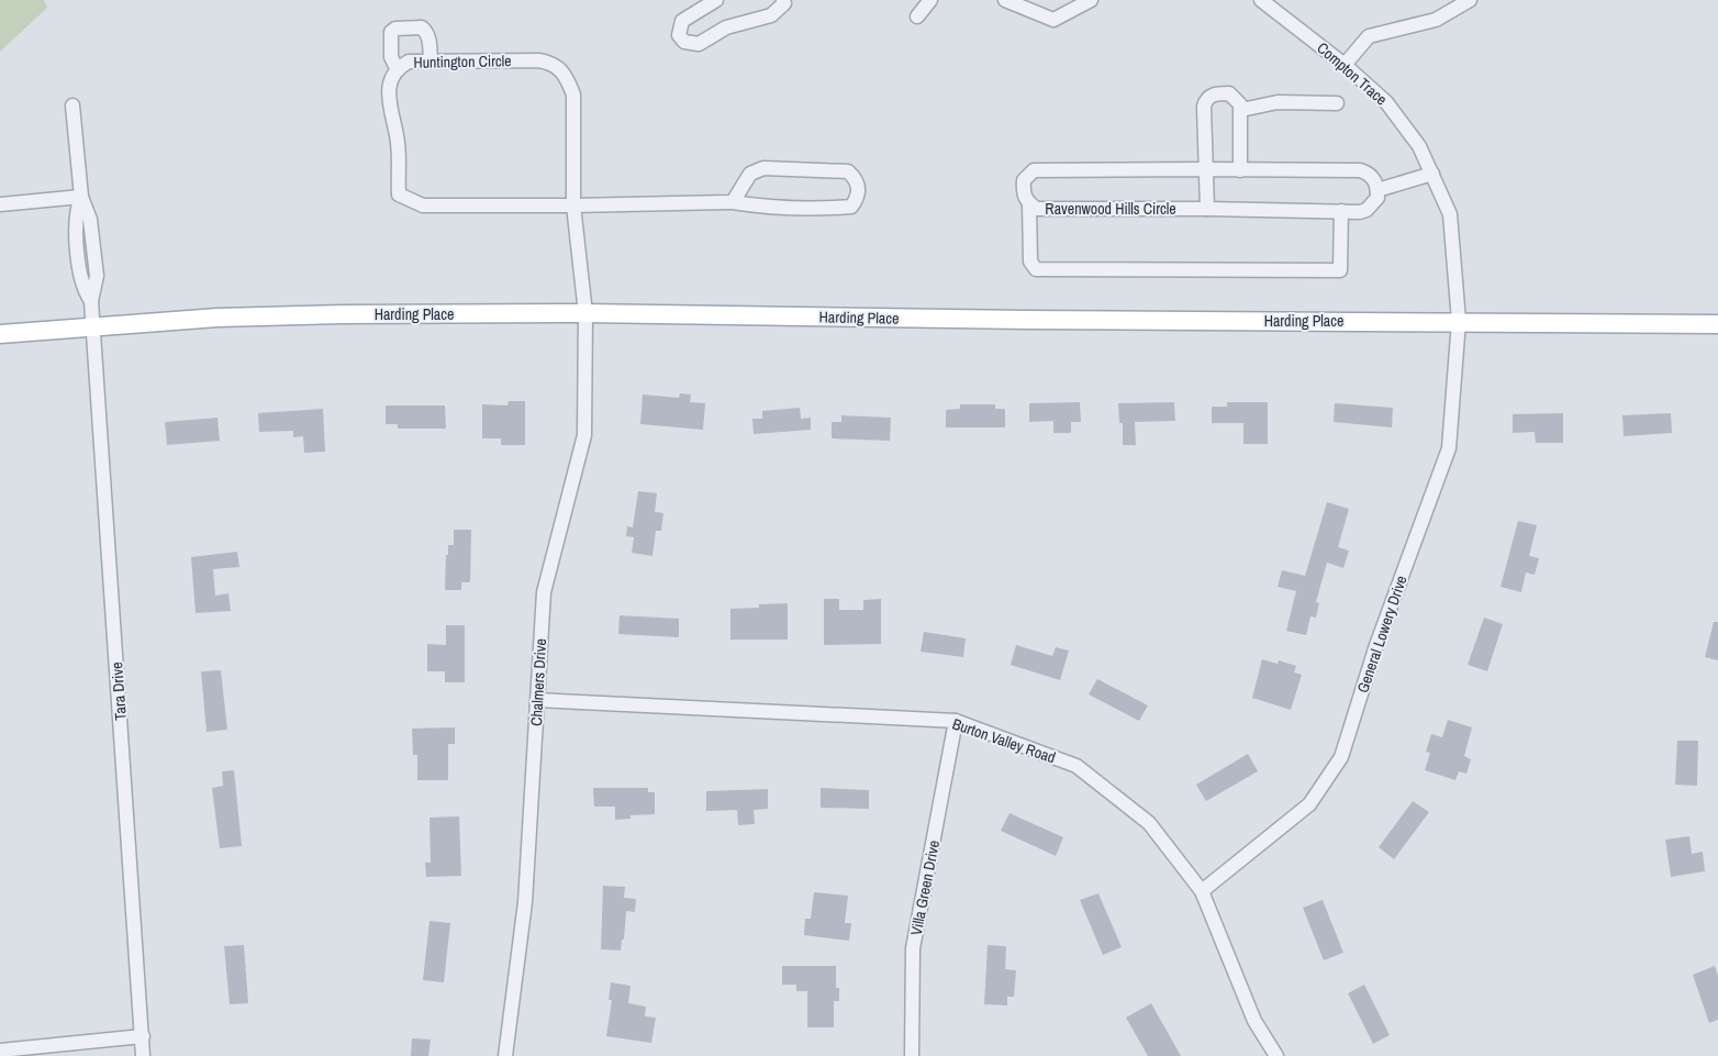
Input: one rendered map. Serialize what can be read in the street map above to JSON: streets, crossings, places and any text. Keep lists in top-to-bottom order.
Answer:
{
  "streets": {
    "main road": ["Harding Place"],
    "street": [
      "Huntington Circle",
      "Compton Trace",
      "Ravenwood Hills Circle",
      "General Lowery Drive",
      "Chalmers Drive",
      "Tara Drive",
      "Burton Valley Road",
      "Villa Green Drive"
    ]
  },
  "crossings": [
    ["Huntington Circle", "Harding Place"],
    ["Huntington Circle", "Chalmers Drive"],
    ["Compton Trace", "Harding Place"],
    ["Compton Trace", "General Lowery Drive"],
    ["Harding Place", "General Lowery Drive"],
    ["Harding Place", "Chalmers Drive"],
    ["Harding Place", "Tara Drive"],
    ["General Lowery Drive", "Burton Valley Road"],
    ["Chalmers Drive", "Burton Valley Road"],
    ["Burton Valley Road", "Villa Green Drive"]
  ]
}
